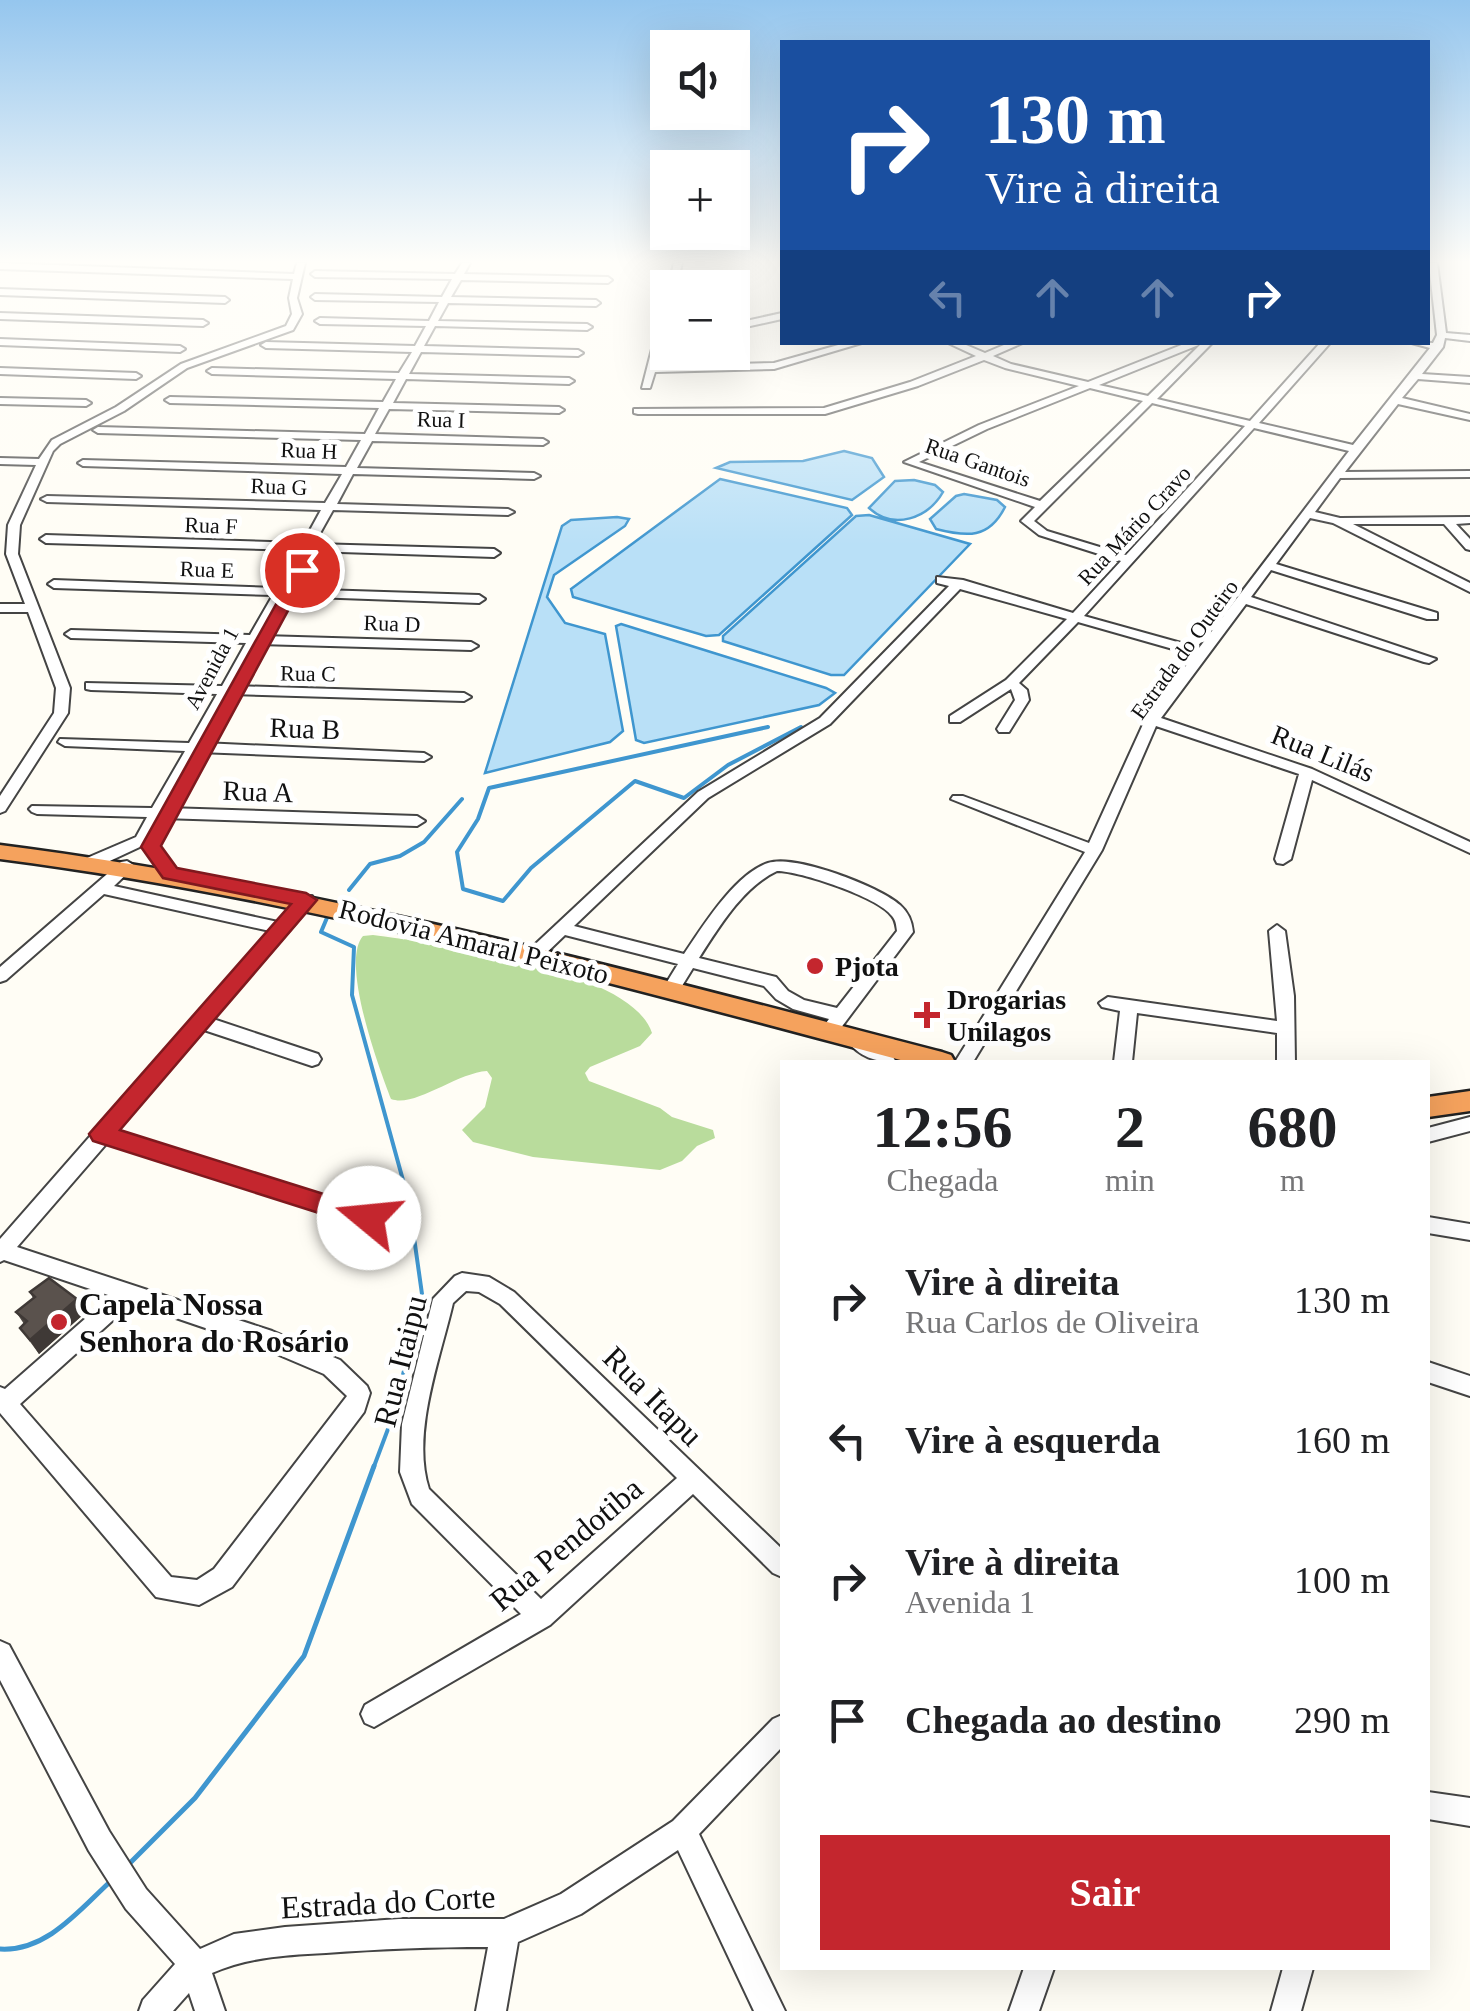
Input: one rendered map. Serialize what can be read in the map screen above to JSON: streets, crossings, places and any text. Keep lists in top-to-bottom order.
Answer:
{
  "streets": {
    "highway": ["Rodovia Amaral Peixoto"],
    "street": [
      "Rua I",
      "Rua H",
      "Rua Gantois",
      "Rua G",
      "Rua F",
      "Rua Mário Cravo",
      "Rua E",
      "Rua D",
      "Estrada do Outeiro",
      "Avenida 1",
      "Rua C",
      "Rua B",
      "Rua Lilás",
      "Rua A",
      "Rua Itaipu",
      "Rua Itapu",
      "Rua Pendotiba",
      "Estrada do Corte"
    ]
  },
  "crossings": [
    ["Rua I", "Avenida 1"],
    ["Rua H", "Avenida 1"],
    ["Rua G", "Avenida 1"],
    ["Rua F", "Avenida 1"],
    ["Rua E", "Avenida 1"],
    ["Rua D", "Avenida 1"],
    ["Estrada do Outeiro", "Rua Lilás"],
    ["Avenida 1", "Rua C"],
    ["Avenida 1", "Rua B"],
    ["Avenida 1", "Rua A"],
    ["Avenida 1", "Rodovia Amaral Peixoto"],
    ["Rua Itaipu", "Rua Itapu"],
    ["Rua Itaipu", "Rua Pendotiba"],
    ["Rua Itapu", "Rua Pendotiba"]
  ],
  "places": {
    "other": ["Pjota", "Capela Nossa Senhora do Rosário"],
    "health": ["Drogarias Unilagos"]
  },
  "page": {
    "map_buttons": ["+", "−"],
    "turn": ["130 m", "Vire à direita"],
    "eta": [
      "12:56",
      "Chegada",
      "2",
      "min",
      "680",
      "m"
    ],
    "list": [
      {
        "name": "Vire à direita",
        "note": "Rua Carlos de Oliveira",
        "value": "130 m"
      },
      {
        "name": "Vire à esquerda",
        "value": "160 m"
      },
      {
        "name": "Vire à direita",
        "note": "Avenida 1",
        "value": "100 m"
      },
      {
        "name": "Chegada ao destino",
        "value": "290 m"
      }
    ],
    "buttons": "Sair"
  }
}
